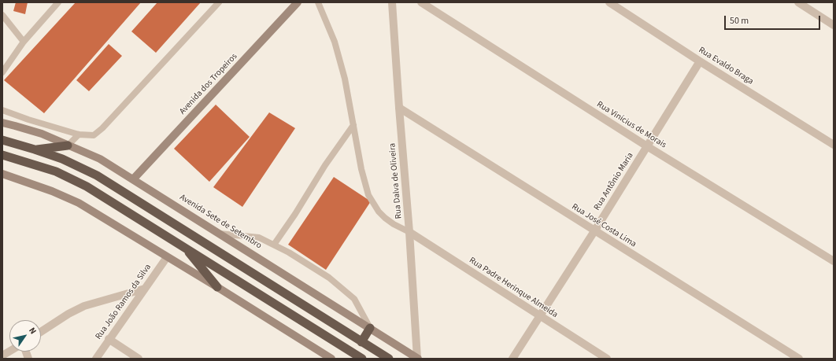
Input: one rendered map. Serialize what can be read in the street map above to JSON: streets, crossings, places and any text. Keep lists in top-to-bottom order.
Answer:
{
  "streets": {
    "main road": ["Avenida dos Tropeiros", "Avenida Sete de Setembro"],
    "street": [
      "Rua Evaldo Braga",
      "Rua Vinícius de Morais",
      "Rua Dalva de Oliveira",
      "Rua Antônio Maria",
      "Rua José Costa Lima",
      "Rua Padre Herinque Almeida",
      "Rua João Ramos da Silva"
    ]
  },
  "crossings": [
    ["Rua Evaldo Braga", "Rua Antônio Maria"],
    ["Avenida dos Tropeiros", "Avenida Sete de Setembro"],
    ["Rua Vinícius de Morais", "Rua Antônio Maria"],
    ["Rua Dalva de Oliveira", "Avenida Sete de Setembro"],
    ["Rua Dalva de Oliveira", "Rua José Costa Lima"],
    ["Rua Dalva de Oliveira", "Rua Padre Herinque Almeida"],
    ["Rua Antônio Maria", "Rua José Costa Lima"],
    ["Rua Antônio Maria", "Rua Padre Herinque Almeida"]
  ],
  "scale_bar": "50 m",
  "north": "top right"
}
